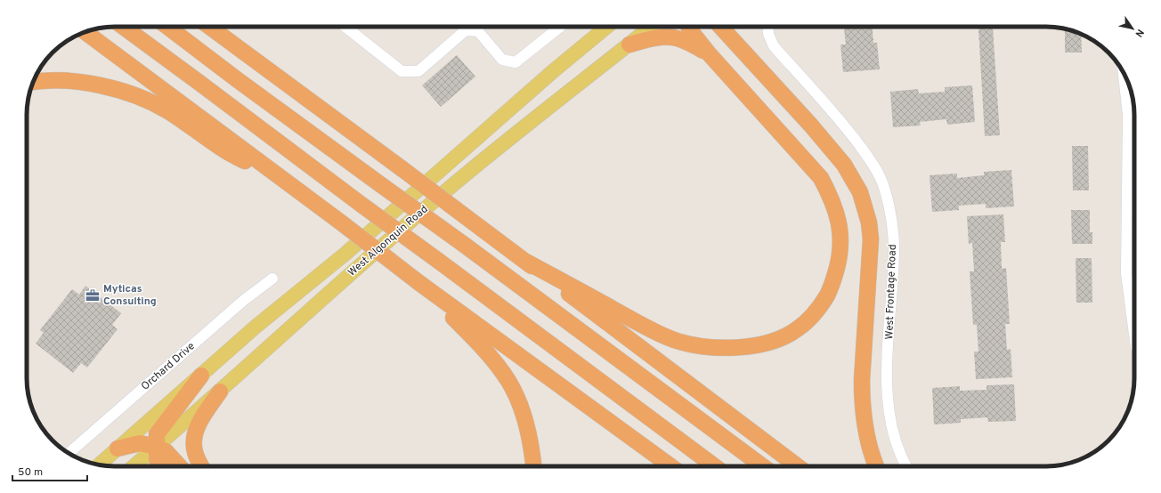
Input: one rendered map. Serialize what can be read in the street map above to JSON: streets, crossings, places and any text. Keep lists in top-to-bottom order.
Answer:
{
  "streets": {
    "main road": ["West Algonquin Road"],
    "street": ["West Frontage Road", "Orchard Drive"]
  },
  "places": {
    "office": ["Myticas Consulting"]
  },
  "scale_bar": "50 m",
  "north": "bottom right"
}
